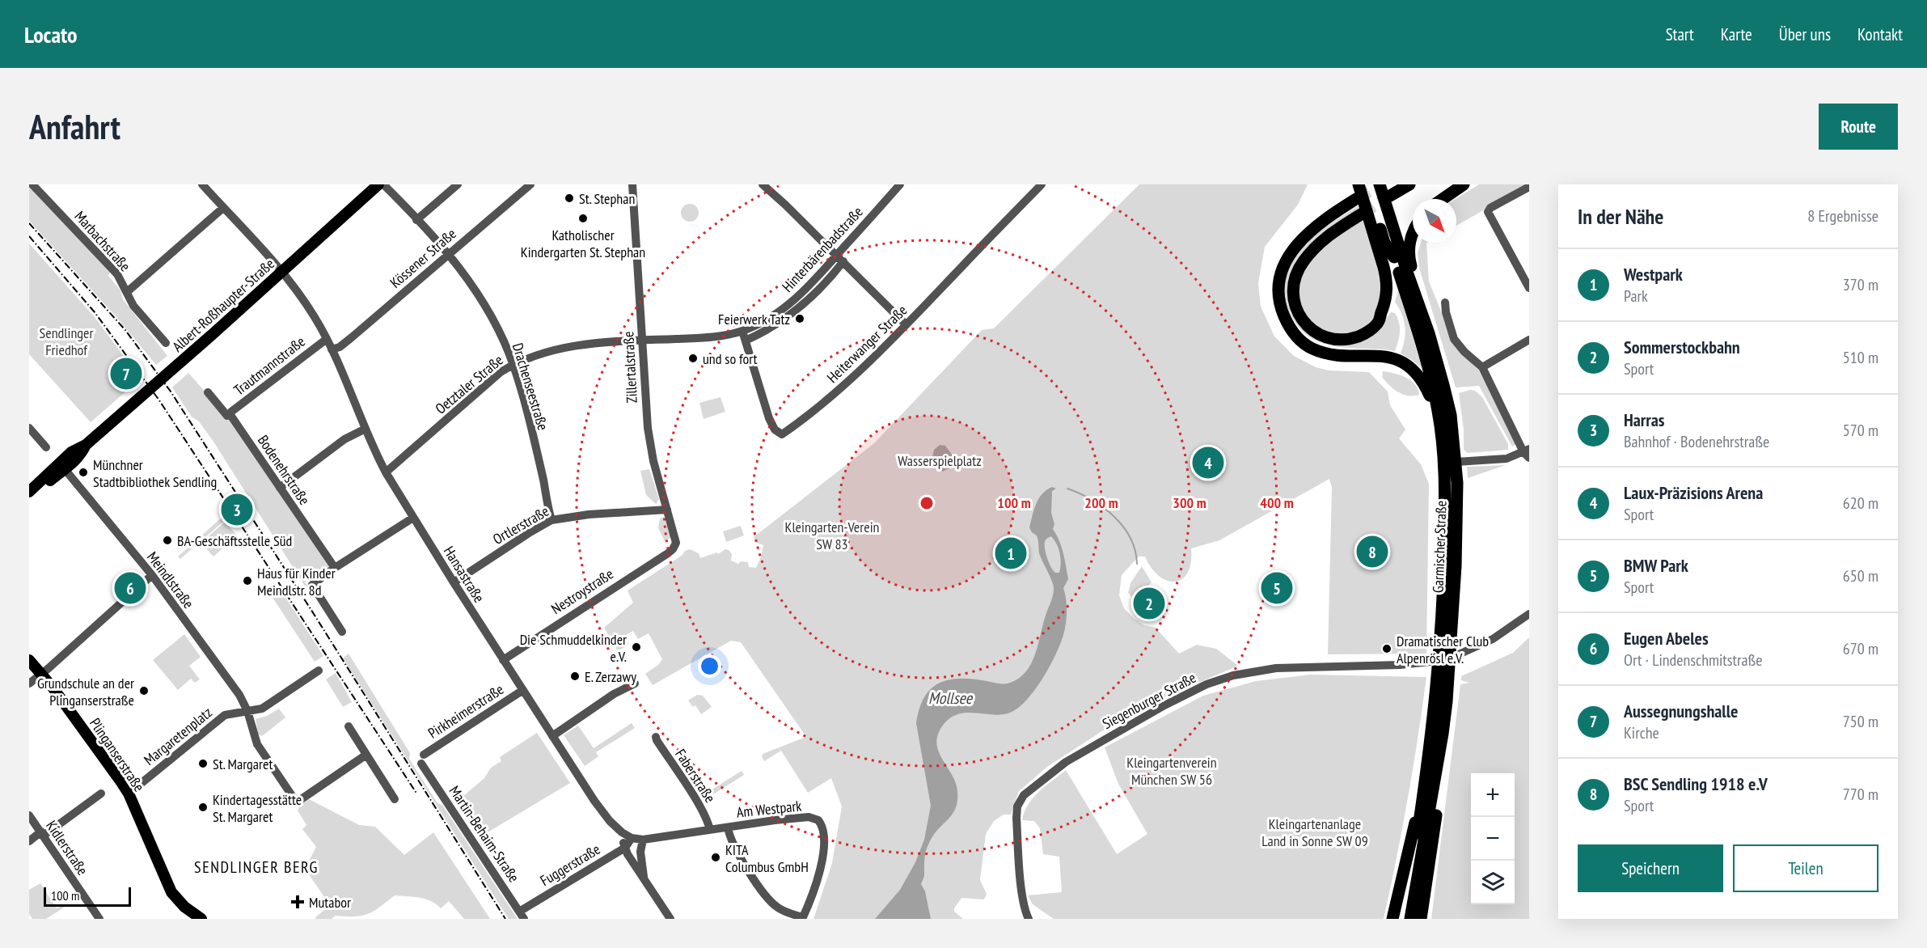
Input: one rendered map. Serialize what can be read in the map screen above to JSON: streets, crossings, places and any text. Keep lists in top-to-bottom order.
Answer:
{
  "streets": {
    "highway": ["Garmischer Straße"],
    "main road": ["Albert-Roßhaupter-Straße", "Plinganserstraße"],
    "street": [
      "Marbachstraße",
      "Hinterbärenbadstraße",
      "Kössener Straße",
      "Heiterwanger Straße",
      "Trautmannstraße",
      "Zillertalstraße",
      "Oetztaler Straße",
      "Drachenseestraße",
      "Bodenehrstraße",
      "Ortlerstraße",
      "Hansastraße",
      "Meindlstraße",
      "Nestroystraße",
      "Siegenburger Straße",
      "Pirkheimerstraße",
      "Margaretenplatz",
      "Faberstraße",
      "Am Westpark",
      "Martin-Behaim-Straße",
      "Kidlerstraße",
      "Fuggerstraße"
    ]
  },
  "crossings": [
    ["Hinterbärenbadstraße", "Heiterwanger Straße"],
    ["Hinterbärenbadstraße", "Zillertalstraße"],
    ["Hinterbärenbadstraße", "Oetztaler Straße"],
    ["Kössener Straße", "Drachenseestraße"],
    ["Kössener Straße", "Hansastraße"],
    ["Albert-Roßhaupter-Straße", "Hansastraße"],
    ["Albert-Roßhaupter-Straße", "Meindlstraße"],
    ["Trautmannstraße", "Bodenehrstraße"],
    ["Trautmannstraße", "Hansastraße"],
    ["Zillertalstraße", "Oetztaler Straße"],
    ["Zillertalstraße", "Ortlerstraße"],
    ["Zillertalstraße", "Nestroystraße"],
    ["Oetztaler Straße", "Drachenseestraße"],
    ["Oetztaler Straße", "Hansastraße"],
    ["Drachenseestraße", "Ortlerstraße"],
    ["Ortlerstraße", "Hansastraße"],
    ["Hansastraße", "Nestroystraße"],
    ["Hansastraße", "Pirkheimerstraße"],
    ["Hansastraße", "Am Westpark"],
    ["Meindlstraße", "Margaretenplatz"],
    ["Margaretenplatz", "Plinganserstraße"],
    ["Faberstraße", "Am Westpark"],
    ["Am Westpark", "Fuggerstraße"],
    ["Martin-Behaim-Straße", "Fuggerstraße"]
  ],
  "districts": ["SENDLINGER BERG"],
  "water": ["Mollsee"],
  "parks": [
    "Sendlinger Friedhof",
    "Wasserspielplatz",
    "Kleingarten-Verein SW 83",
    "Kleingartenverein München SW 56",
    "Kleingartenanlage Land in Sonne SW 09"
  ],
  "places": {
    "other": [
      "St. Stephan",
      "Katholischer Kindergarten St. Stephan",
      "Feierwerk Tatz",
      "und so fort",
      "Münchner Stadtbibliothek Sendling",
      "BA-Geschäftsstelle Süd",
      "Haus für Kinder Meindlstr. 8d",
      "Die Schmuddelkinder e.V.",
      "Dramatischer Club Alpenrösl e.V.",
      "E. Zerzawy",
      "Grundschule an der Plinganserstraße",
      "St. Margaret",
      "Kindertagesstätte St. Margaret",
      "KITA Columbus GmbH"
    ],
    "health": ["Mutabor"]
  },
  "scale_bar": "100 m",
  "north": "bottom right",
  "page": {
    "header": "Locato",
    "nav": [
      "Start",
      "Karte",
      "Über uns",
      "Kontakt"
    ],
    "buttons": [
      "Route",
      ["Speichern", "Teilen"]
    ],
    "title": "Anfahrt",
    "heading": ["In der Nähe", "8 Ergebnisse"],
    "list": [
      {
        "mark": "1",
        "name": "Westpark",
        "note": "Park",
        "value": "370 m"
      },
      {
        "mark": "2",
        "name": "Sommerstockbahn",
        "note": "Sport",
        "value": "510 m"
      },
      {
        "mark": "3",
        "name": "Harras",
        "note": "Bahnhof · Bodenehrstraße",
        "value": "570 m"
      },
      {
        "mark": "4",
        "name": "Laux-Präzisions Arena",
        "note": "Sport",
        "value": "620 m"
      },
      {
        "mark": "5",
        "name": "BMW Park",
        "note": "Sport",
        "value": "650 m"
      },
      {
        "mark": "6",
        "name": "Eugen Abeles",
        "note": "Ort · Lindenschmitstraße",
        "value": "670 m"
      },
      {
        "mark": "7",
        "name": "Aussegnungshalle",
        "note": "Kirche",
        "value": "750 m"
      },
      {
        "mark": "8",
        "name": "BSC Sendling 1918 e.V",
        "note": "Sport",
        "value": "770 m"
      }
    ],
    "pins": [
      "7",
      "4",
      "3",
      "8",
      "1",
      "5",
      "6",
      "2"
    ],
    "map_buttons": ["+", "−"],
    "scale": "100 m"
  },
  "rings": [
    "100 m",
    "200 m",
    "300 m",
    "400 m"
  ]
}
